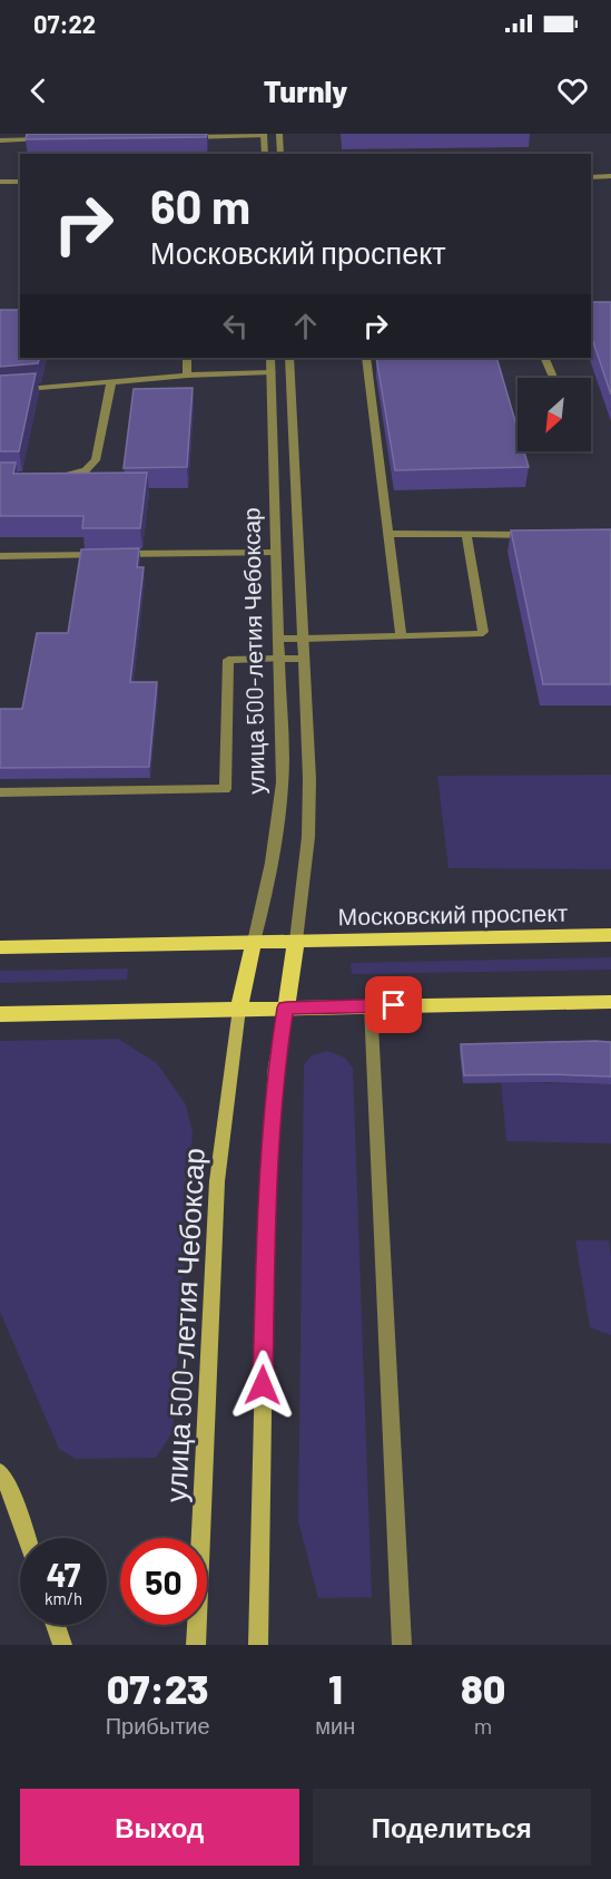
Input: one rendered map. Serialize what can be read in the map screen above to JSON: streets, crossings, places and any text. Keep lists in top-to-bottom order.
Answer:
{
  "streets": {
    "main road": ["улица 500-летия Чебоксар", "Московский проспект"]
  },
  "crossings": [
    ["улица 500-летия Чебоксар", "Московский проспект"]
  ],
  "north": "bottom left",
  "page": {
    "status": "07:22",
    "header": "Turnly",
    "turn": ["60 m", "Московский проспект"],
    "speed": "47 km/h",
    "limit": "50",
    "eta": [
      "07:23",
      "Прибытие",
      "1",
      "мин",
      "80",
      "m"
    ],
    "buttons": ["Выход", "Поделиться"]
  }
}
